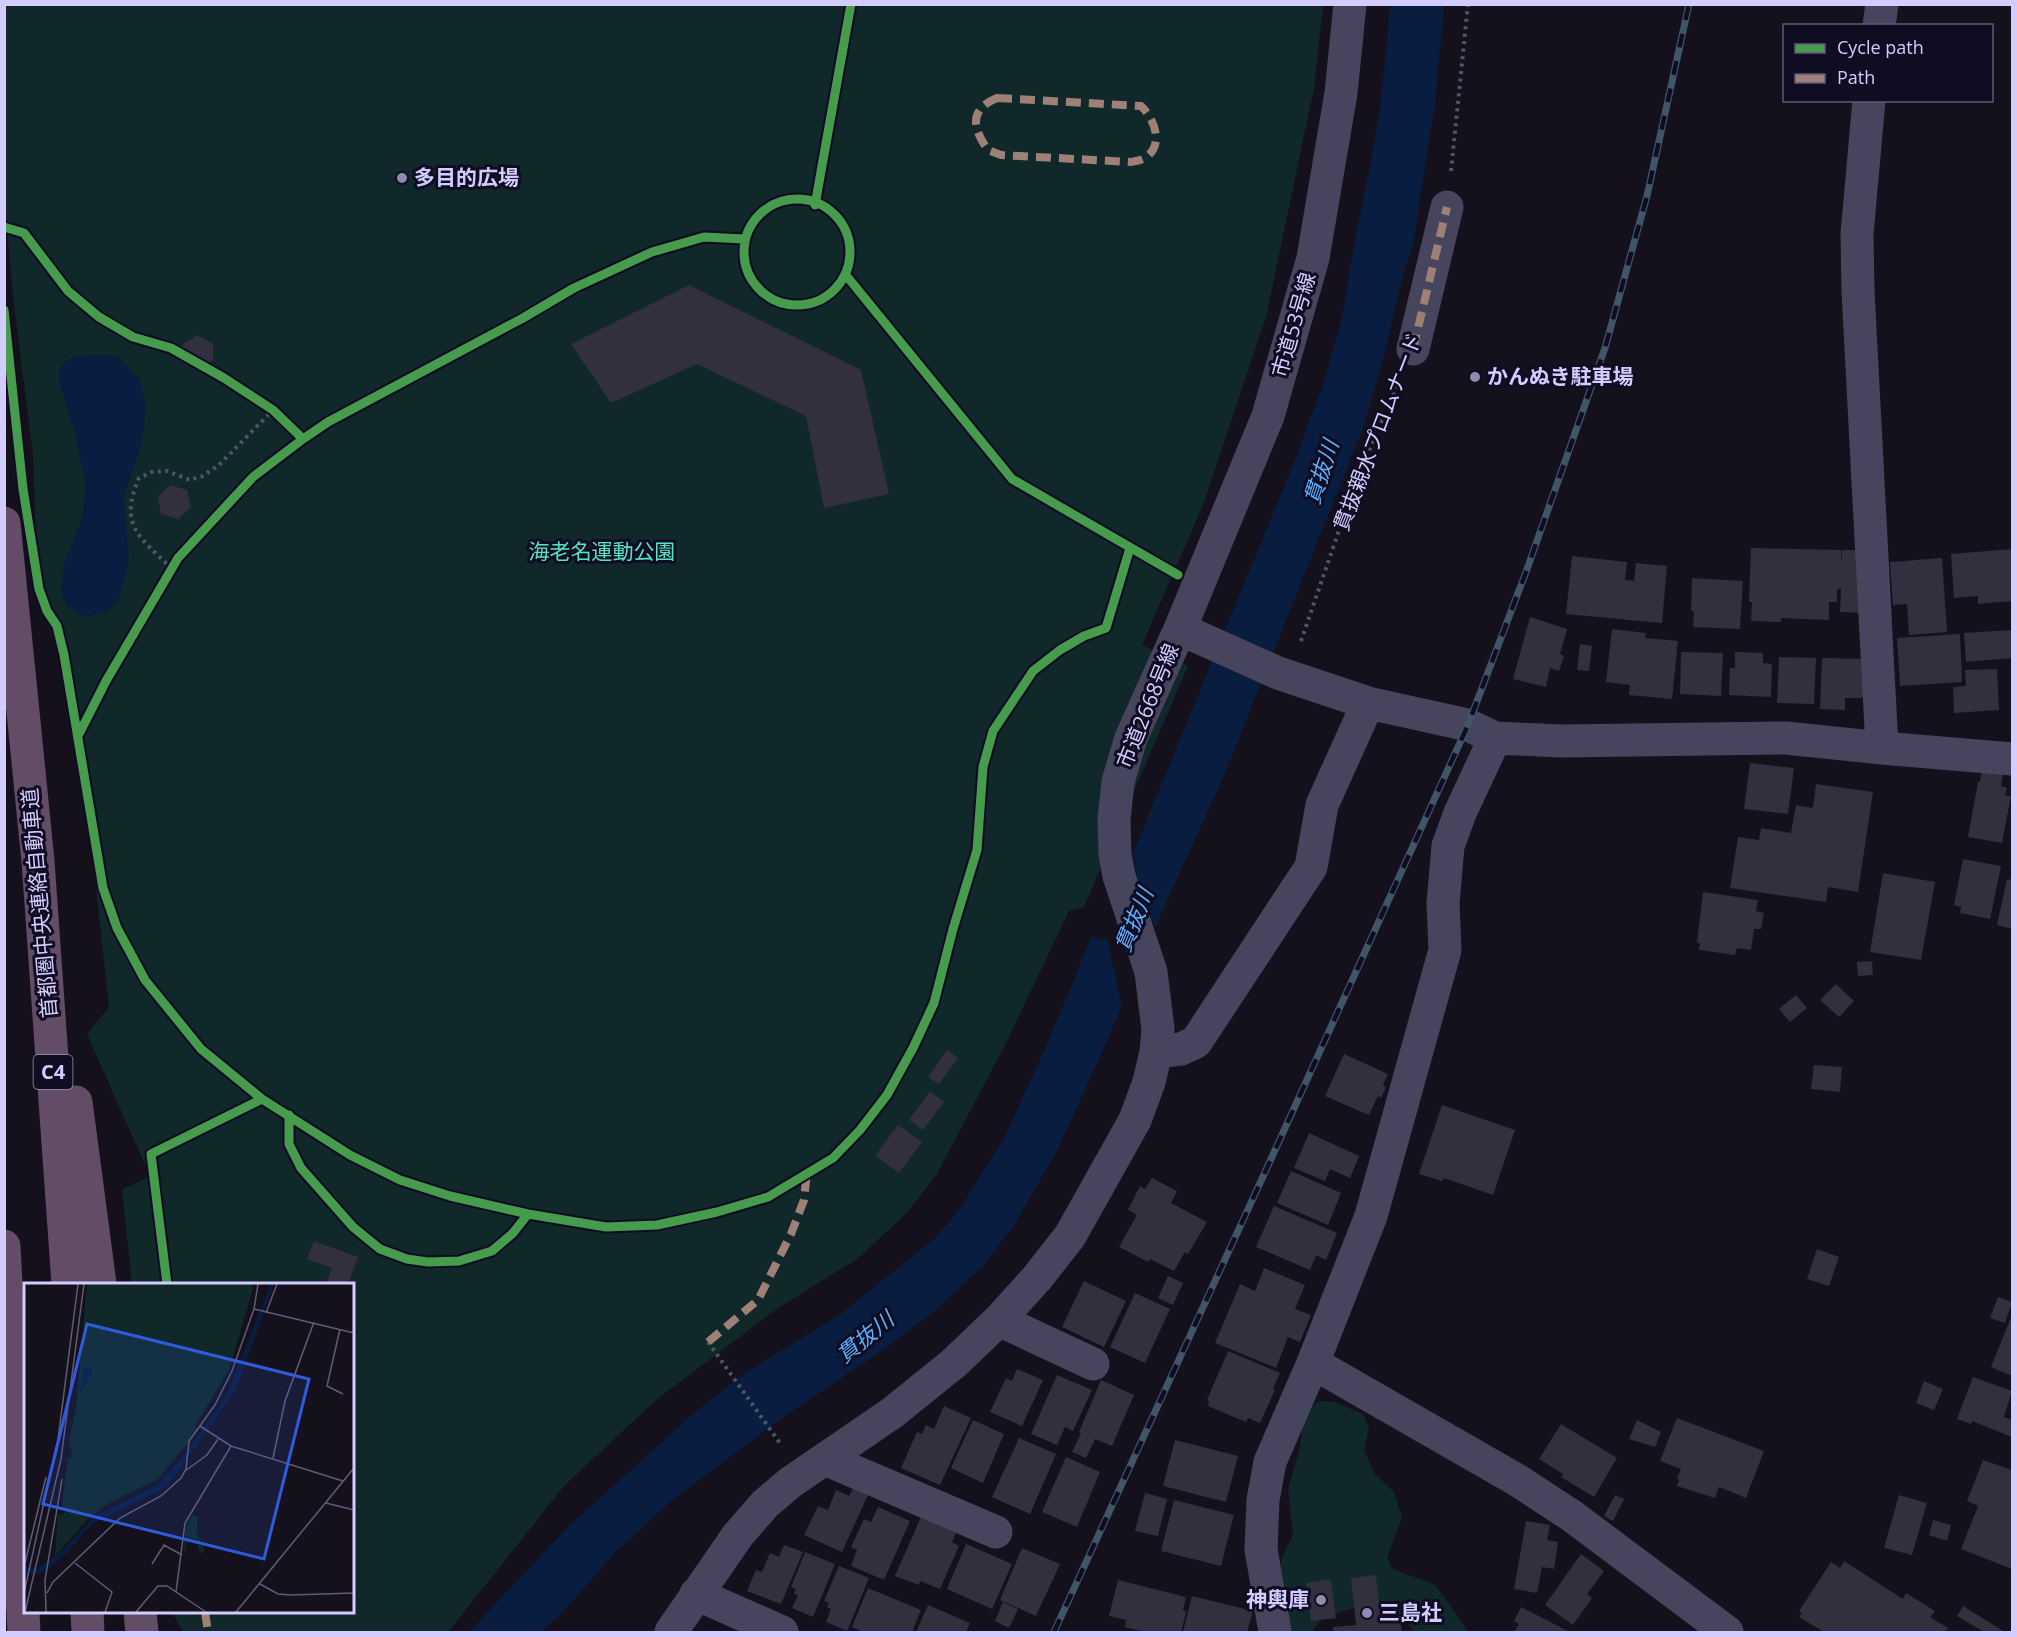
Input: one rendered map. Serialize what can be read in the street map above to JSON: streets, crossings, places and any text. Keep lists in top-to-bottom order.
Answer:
{
  "streets": {
    "highway": ["首都圏中央連絡自動車道", "C4"],
    "street": ["市道53号線", "貫抜親水プロムナード", "市道2668号線"]
  },
  "crossings": [
    ["市道53号線", "市道2668号線"]
  ],
  "water": ["貫抜川"],
  "parks": ["海老名運動公園"],
  "places": [
    "多目的広場",
    "かんぬき駐車場",
    "神輿庫",
    "三島社"
  ],
  "legend": ["Cycle path", "Path"]
}
